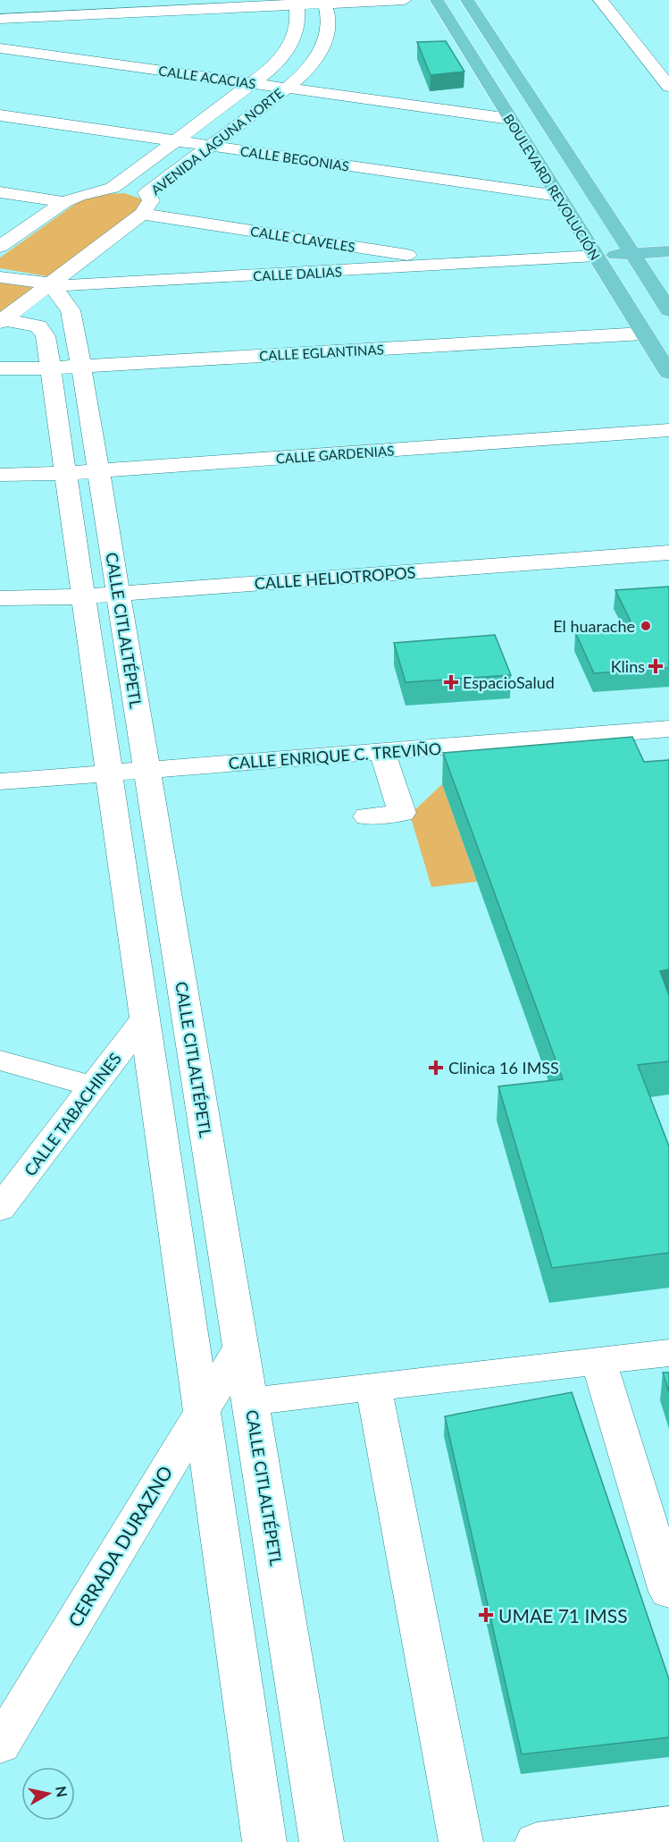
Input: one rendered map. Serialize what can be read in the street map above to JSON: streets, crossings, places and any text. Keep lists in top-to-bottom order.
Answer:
{
  "streets": {
    "main road": ["BOULEVARD REVOLUCIÓN"],
    "street": [
      "CALLE ACACIAS",
      "AVENIDA LAGUNA NORTE",
      "CALLE BEGONIAS",
      "CALLE CLAVELES",
      "CALLE DALIAS",
      "CALLE EGLANTINAS",
      "CALLE GARDENIAS",
      "CALLE HELIOTROPOS",
      "CALLE CITLALTÉPETL",
      "CALLE ENRIQUE C. TREVIÑO",
      "CALLE TABACHINES",
      "CERRADA DURAZNO"
    ]
  },
  "crossings": [
    ["CALLE ACACIAS", "AVENIDA LAGUNA NORTE"],
    ["CALLE ACACIAS", "BOULEVARD REVOLUCIÓN"],
    ["AVENIDA LAGUNA NORTE", "CALLE BEGONIAS"],
    ["AVENIDA LAGUNA NORTE", "CALLE CLAVELES"],
    ["AVENIDA LAGUNA NORTE", "CALLE DALIAS"],
    ["AVENIDA LAGUNA NORTE", "CALLE CITLALTÉPETL"],
    ["CALLE BEGONIAS", "BOULEVARD REVOLUCIÓN"],
    ["BOULEVARD REVOLUCIÓN", "CALLE DALIAS"],
    ["BOULEVARD REVOLUCIÓN", "CALLE EGLANTINAS"],
    ["CALLE CLAVELES", "CALLE DALIAS"],
    ["CALLE DALIAS", "CALLE CITLALTÉPETL"],
    ["CALLE EGLANTINAS", "CALLE CITLALTÉPETL"],
    ["CALLE GARDENIAS", "CALLE CITLALTÉPETL"],
    ["CALLE HELIOTROPOS", "CALLE CITLALTÉPETL"],
    ["CALLE CITLALTÉPETL", "CALLE ENRIQUE C. TREVIÑO"],
    ["CALLE CITLALTÉPETL", "CERRADA DURAZNO"]
  ],
  "places": {
    "other": ["El huarache"],
    "health": [
      "Klins",
      "EspacioSalud",
      "Clinica 16 IMSS",
      "UMAE 71 IMSS"
    ]
  },
  "north": "right"
}
